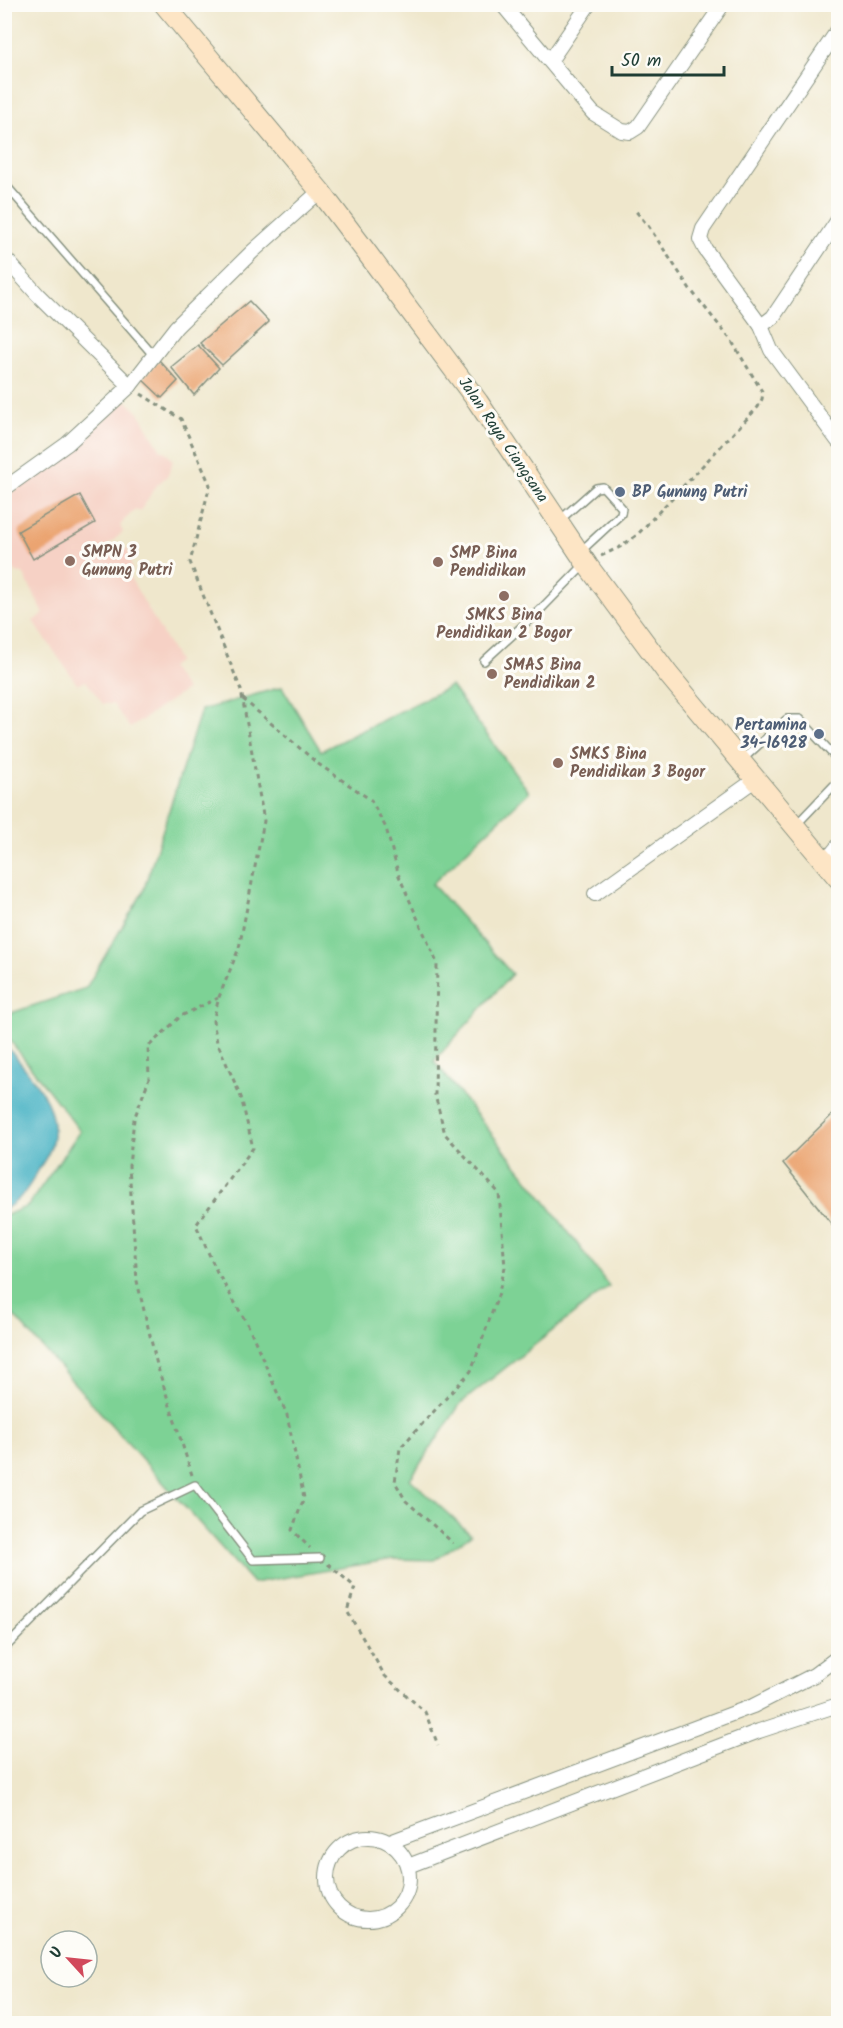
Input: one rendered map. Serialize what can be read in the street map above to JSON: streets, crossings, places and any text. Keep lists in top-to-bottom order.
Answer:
{
  "streets": {
    "main road": ["Jalan Raya Ciangsana"]
  },
  "places": [
    "BP Gunung Putri",
    "SMPN 3 Gunung Putri",
    "SMP Bina Pendidikan",
    "SMKS Bina Pendidikan 2 Bogor",
    "SMAS Bina Pendidikan 2",
    "Pertamina 34-16928",
    "SMKS Bina Pendidikan 3 Bogor"
  ],
  "scale_bar": "50 m",
  "north": "top left"
}
